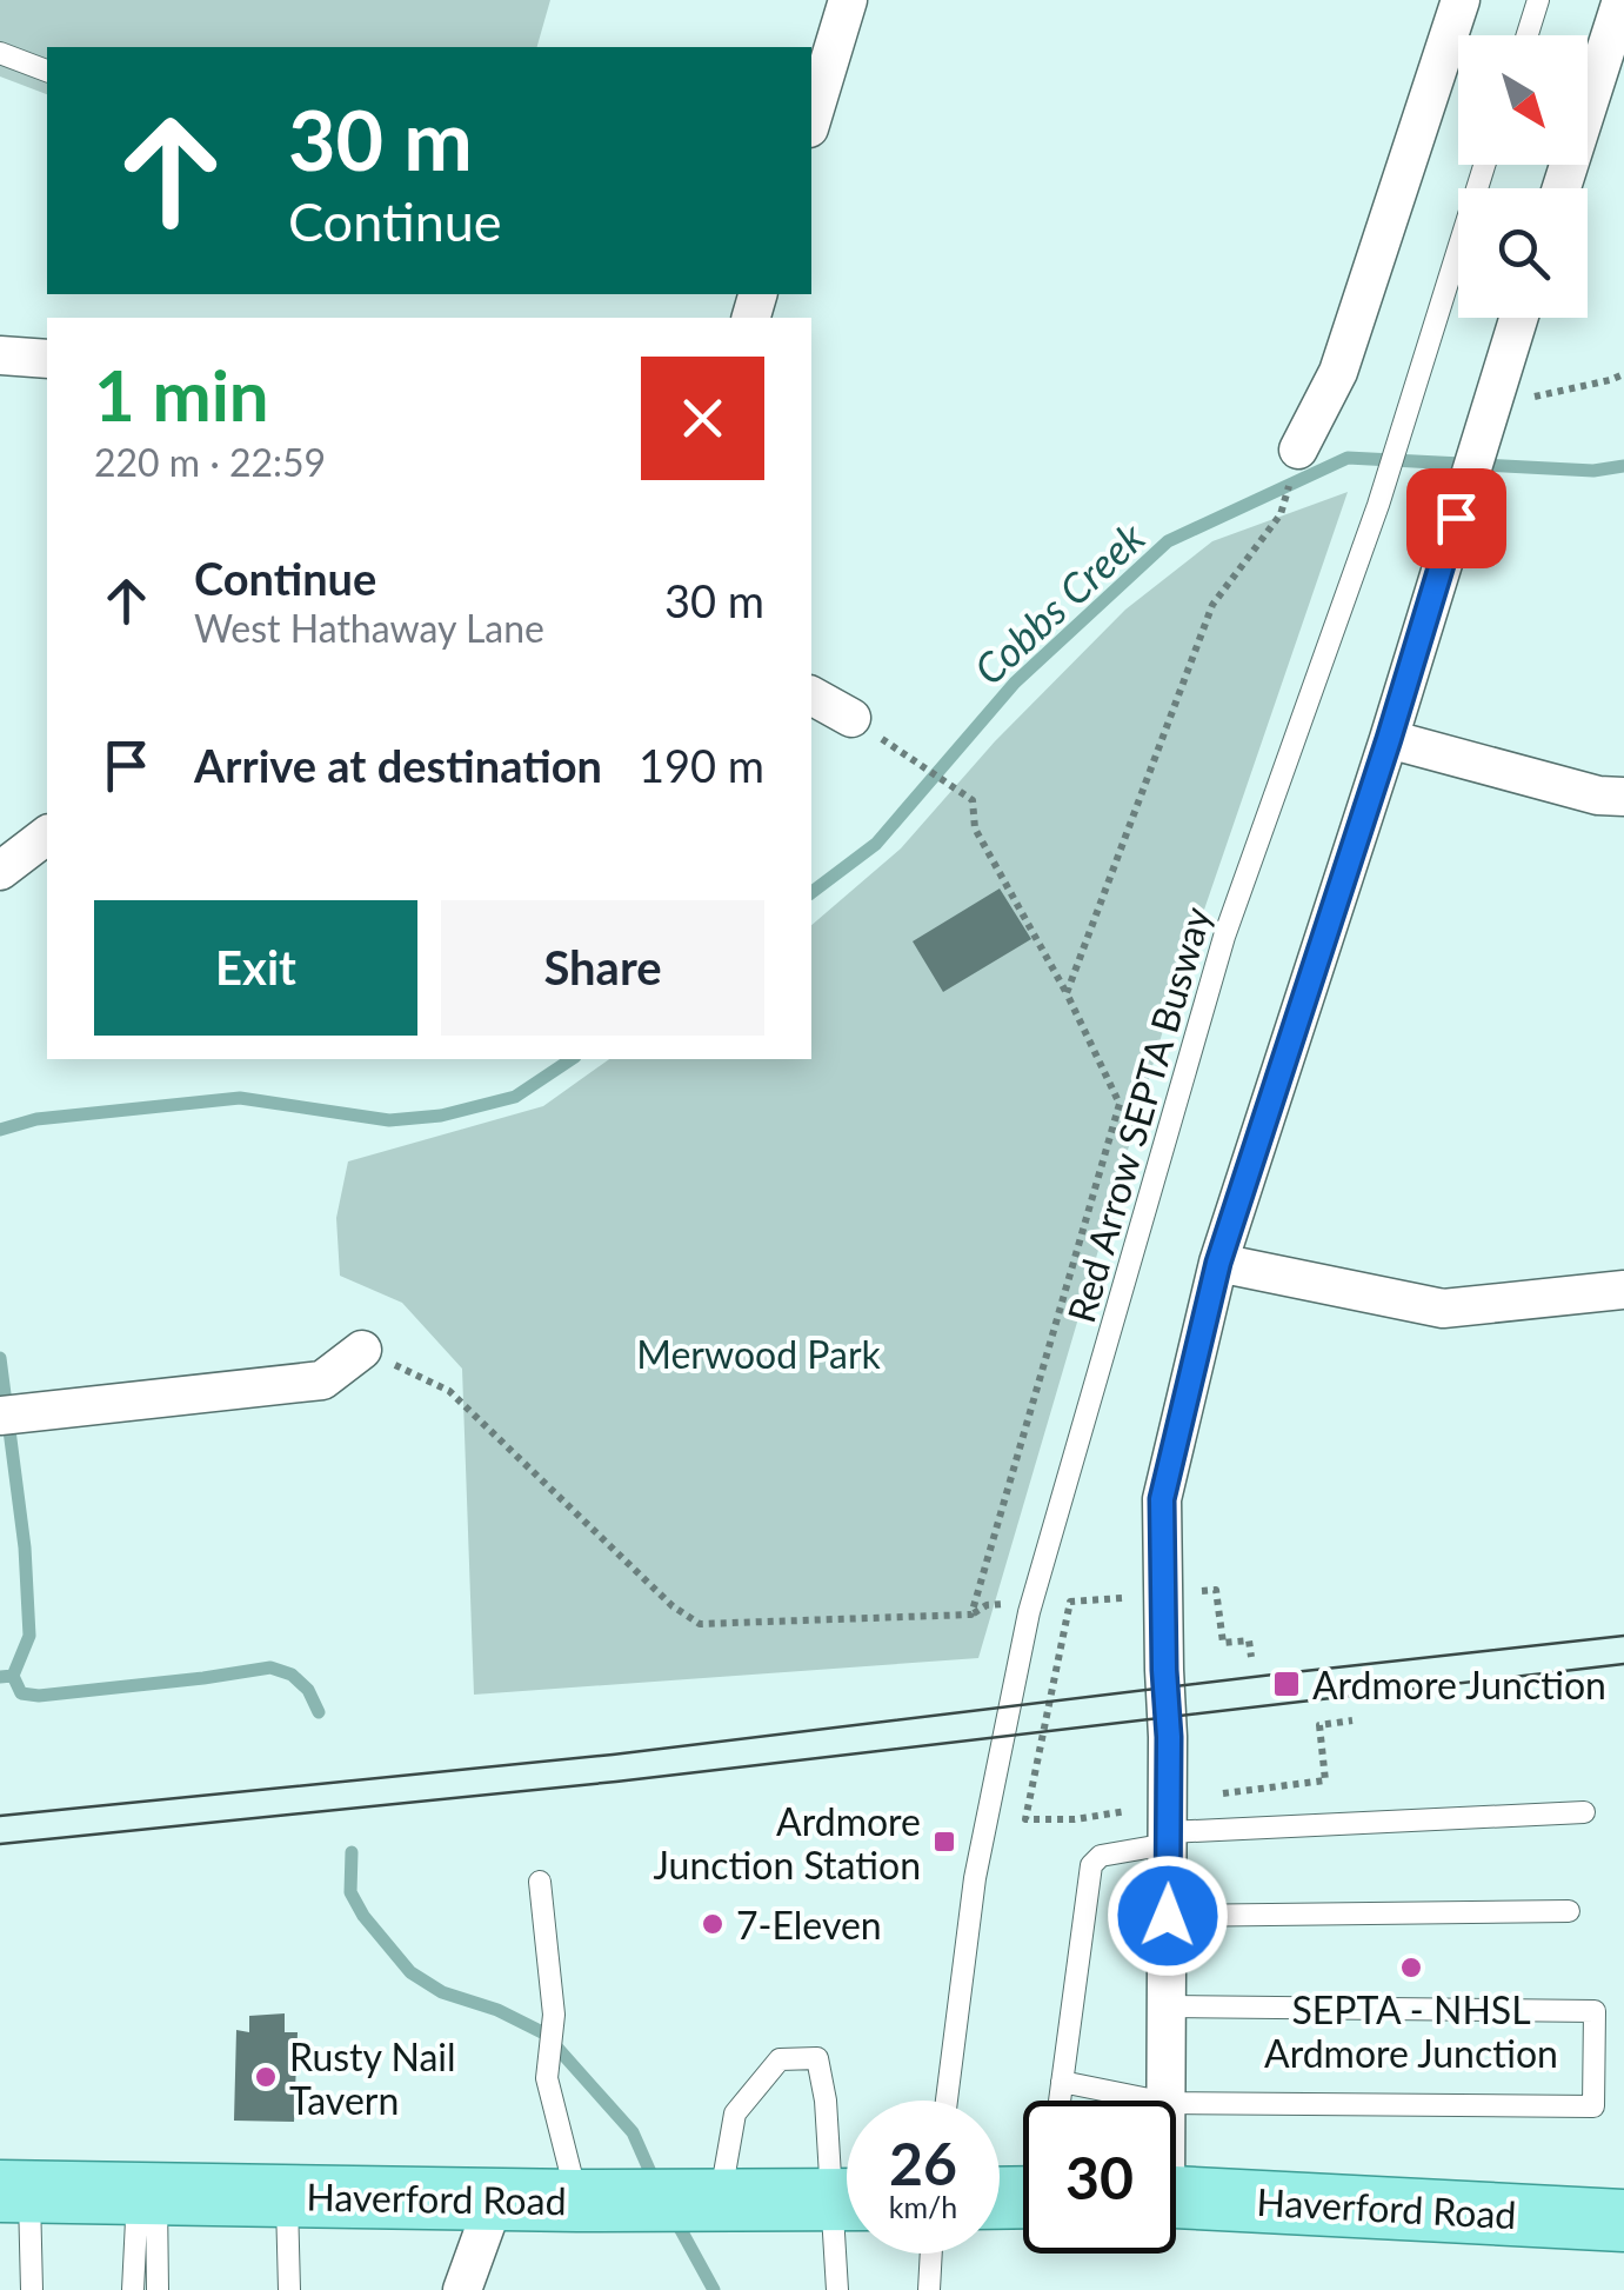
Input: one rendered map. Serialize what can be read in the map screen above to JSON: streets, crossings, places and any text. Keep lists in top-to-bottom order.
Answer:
{
  "streets": {
    "main road": ["Haverford Road"],
    "lane": ["Red Arrow SEPTA Busway"]
  },
  "water": ["Cobbs Creek"],
  "parks": ["Merwood Park"],
  "places": {
    "transit": ["Ardmore Junction", "Ardmore Junction Station"],
    "other": ["7-Eleven", "SEPTA - NHSL Ardmore Junction", "Rusty Nail Tavern"]
  },
  "north": "bottom right",
  "page": {
    "turn": ["30 m", "Continue"],
    "heading": ["1 min", "220 m · 22:59"],
    "list": [
      {
        "name": "Continue",
        "note": "West Hathaway Lane",
        "value": "30 m"
      },
      {
        "name": "Arrive at destination",
        "value": "190 m"
      }
    ],
    "buttons": ["Exit", "Share"],
    "speed": "26 km/h",
    "limit": "30"
  }
}
